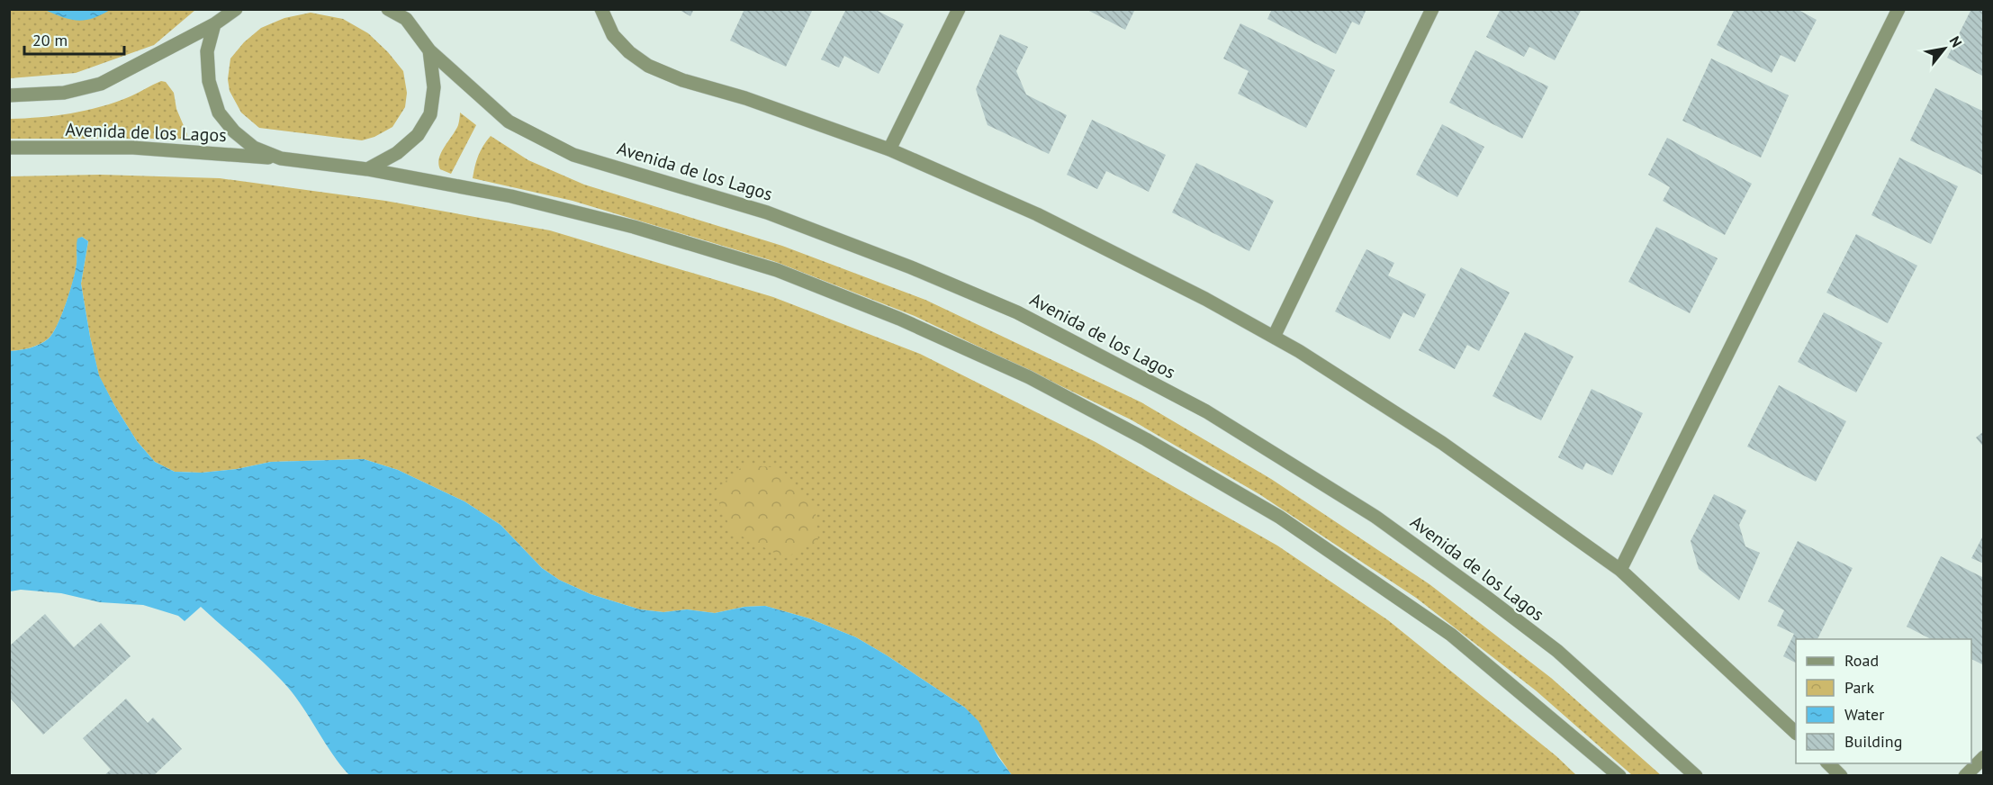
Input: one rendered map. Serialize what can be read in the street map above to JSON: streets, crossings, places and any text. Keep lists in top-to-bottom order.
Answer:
{
  "streets": {
    "street": ["Avenida de los Lagos"]
  },
  "legend": [
    "Road",
    "Park",
    "Water",
    "Building"
  ],
  "scale_bar": "20 m",
  "north": "top right"
}
